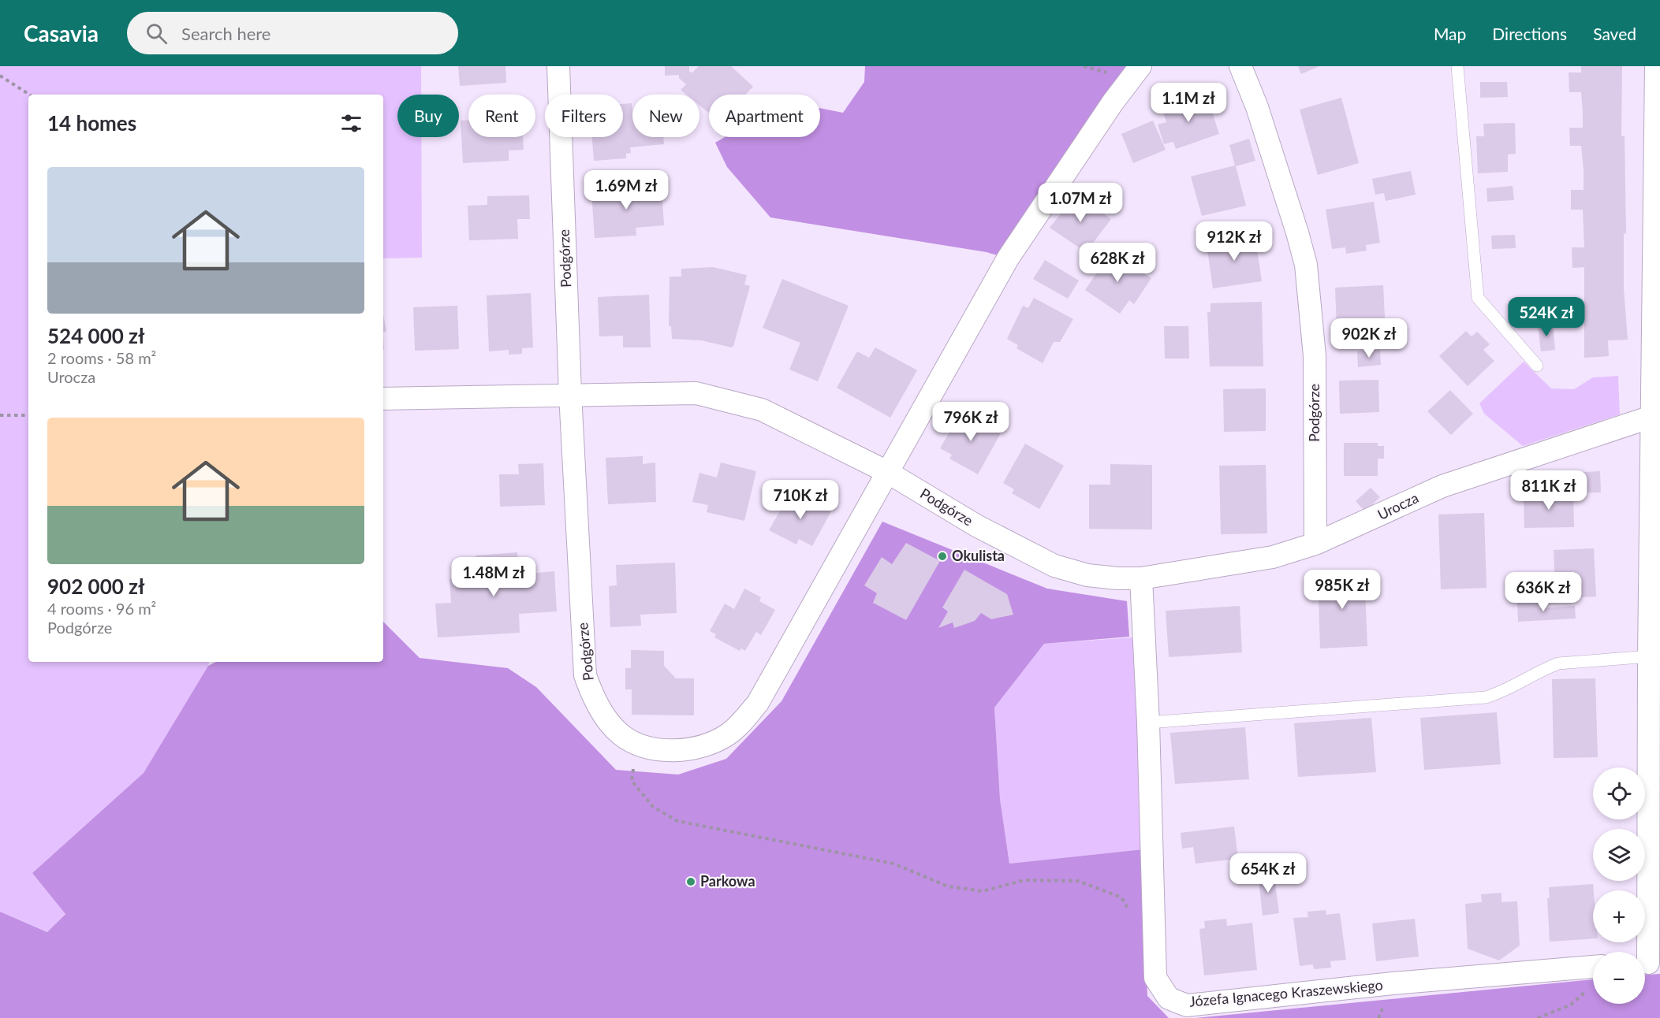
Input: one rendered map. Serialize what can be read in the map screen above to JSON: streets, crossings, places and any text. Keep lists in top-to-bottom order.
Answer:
{
  "streets": {
    "street": ["Podgórze", "Urocza", "Józefa Ignacego Kraszewskiego"]
  },
  "crossings": [
    ["Podgórze", "Urocza"],
    ["Podgórze", "Józefa Ignacego Kraszewskiego"],
    ["Urocza", "Józefa Ignacego Kraszewskiego"]
  ],
  "places": ["Okulista", "Parkowa"],
  "page": {
    "header": "Casavia",
    "search": "Search here",
    "nav": ["Map", "Directions", "Saved"],
    "price": [
      "1.1M zł",
      "1.69M zł",
      "1.07M zł",
      "912K zł",
      "628K zł",
      "524K zł",
      "902K zł",
      "796K zł",
      "811K zł",
      "710K zł",
      "1.48M zł",
      "985K zł",
      "636K zł",
      "654K zł"
    ],
    "chip": [
      "Buy",
      "Rent",
      "Filters",
      "New",
      "Apartment"
    ],
    "heading": "14 homes",
    "list": [
      {
        "name": "524 000 zł",
        "note": "2 rooms · 58 m² · Urocza"
      },
      {
        "name": "902 000 zł",
        "note": "4 rooms · 96 m² · Podgórze"
      }
    ],
    "map_buttons": ["+", "−"]
  }
}
